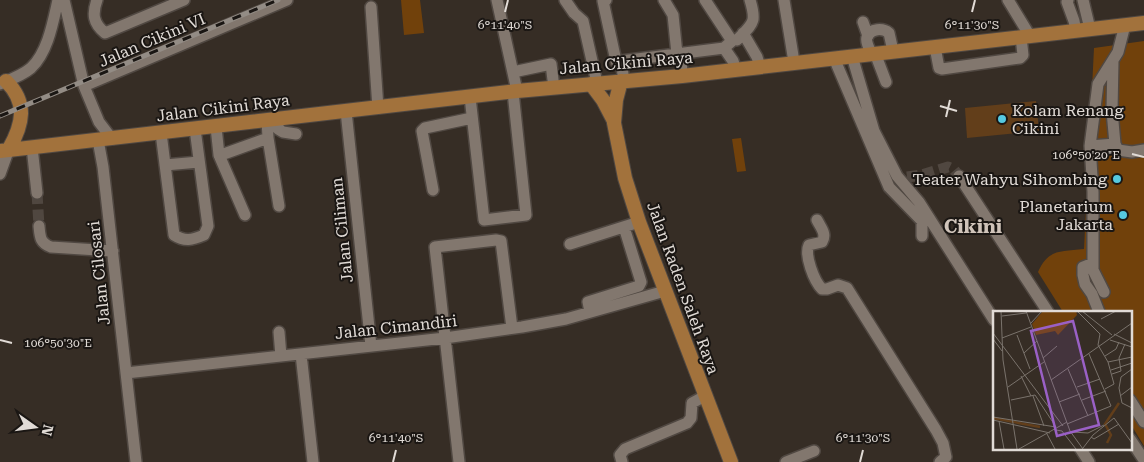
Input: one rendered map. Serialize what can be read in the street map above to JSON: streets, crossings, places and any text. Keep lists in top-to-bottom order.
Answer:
{
  "streets": {
    "main road": ["Jalan Cikini Raya", "Jalan Raden Saleh Raya"],
    "street": [
      "Jalan Cikini VI",
      "Jalan Ciliman",
      "Jalan Cilosari",
      "Jalan Cimandiri"
    ]
  },
  "crossings": [
    ["Jalan Cikini Raya", "Jalan Ciliman"],
    ["Jalan Cikini Raya", "Jalan Cilosari"],
    ["Jalan Cikini Raya", "Jalan Raden Saleh Raya"],
    ["Jalan Ciliman", "Jalan Cimandiri"],
    ["Jalan Cilosari", "Jalan Cimandiri"],
    ["Jalan Raden Saleh Raya", "Jalan Cimandiri"]
  ],
  "districts": ["Cikini"],
  "places": ["Kolam Renang Cikini", "Teater Wahyu Sihombing", "Planetarium Jakarta"],
  "north": "right",
  "coordinates": [
    "6°11'40\"S",
    "6°11'30\"S",
    "106°50'20\"E",
    "106°50'30\"E"
  ]
}
